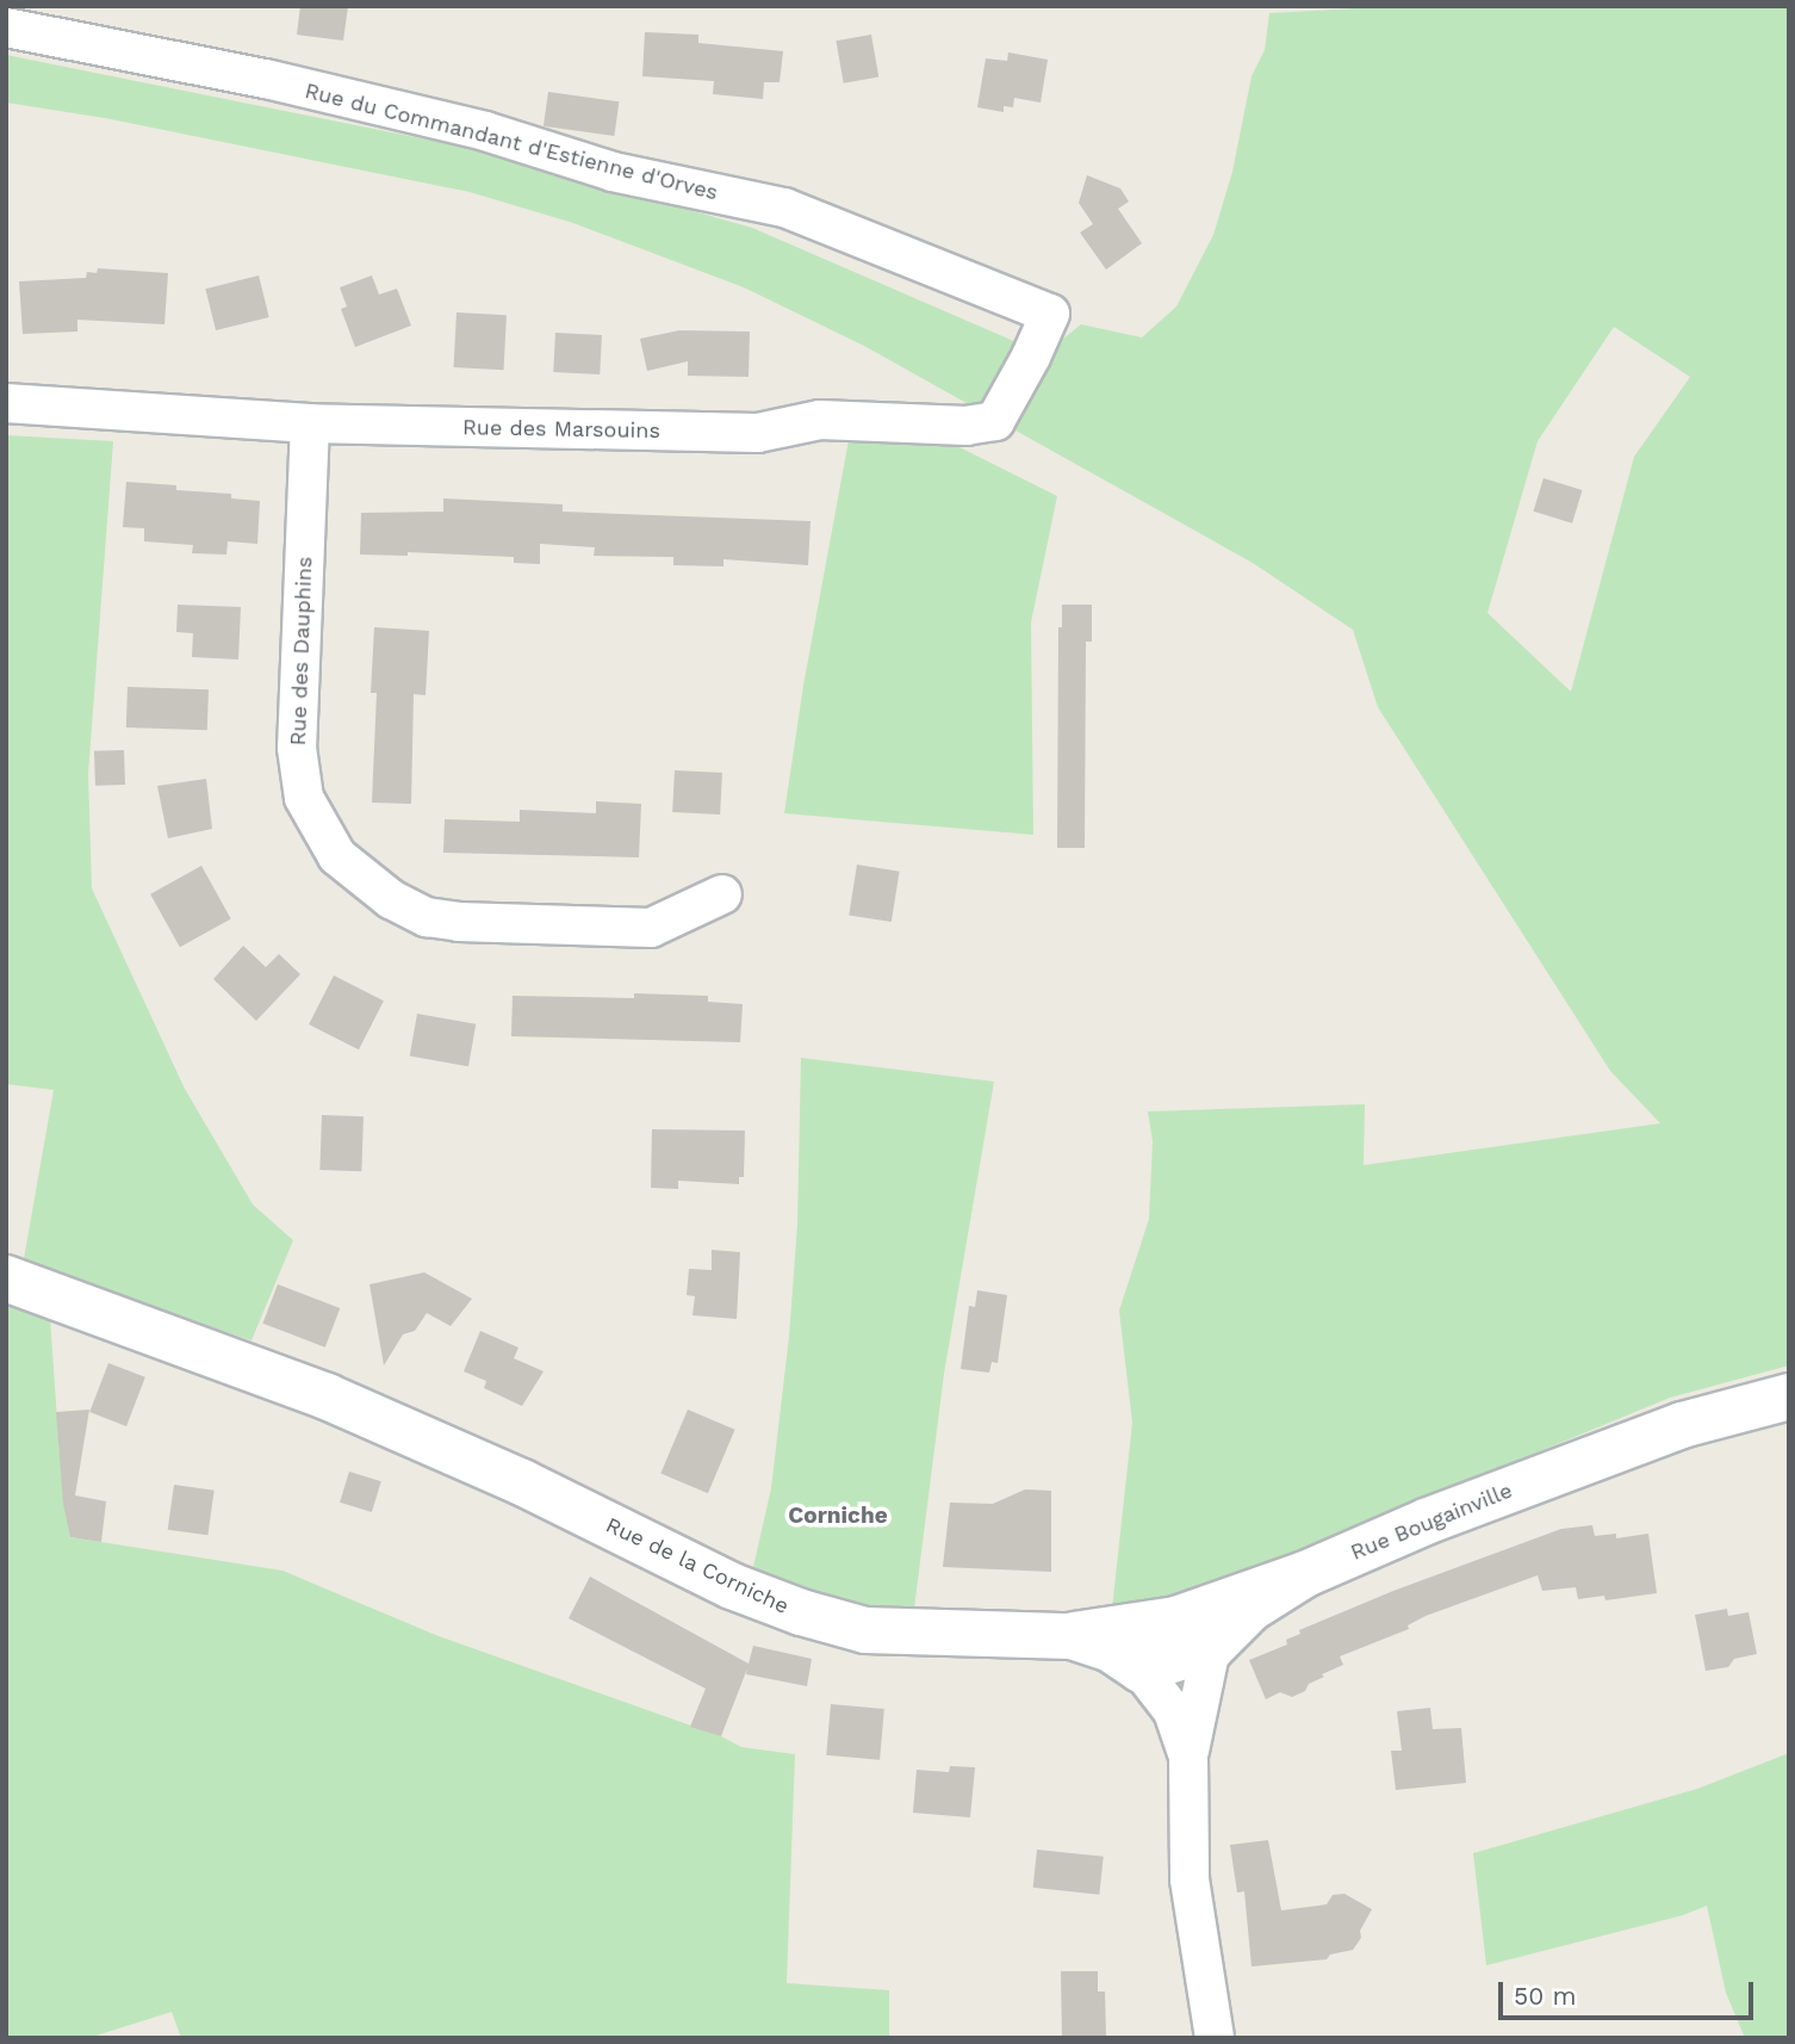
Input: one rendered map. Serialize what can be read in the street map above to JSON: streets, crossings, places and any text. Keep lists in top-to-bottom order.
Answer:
{
  "streets": {
    "street": [
      "Rue du Commandant d'Estienne d'Orves",
      "Rue des Marsouins",
      "Rue des Dauphins",
      "Rue Bougainville",
      "Rue de la Corniche"
    ]
  },
  "crossings": [
    ["Rue du Commandant d'Estienne d'Orves", "Rue des Marsouins"],
    ["Rue des Marsouins", "Rue des Dauphins"],
    ["Rue Bougainville", "Rue de la Corniche"]
  ],
  "districts": ["Corniche"],
  "scale_bar": "50 m"
}
